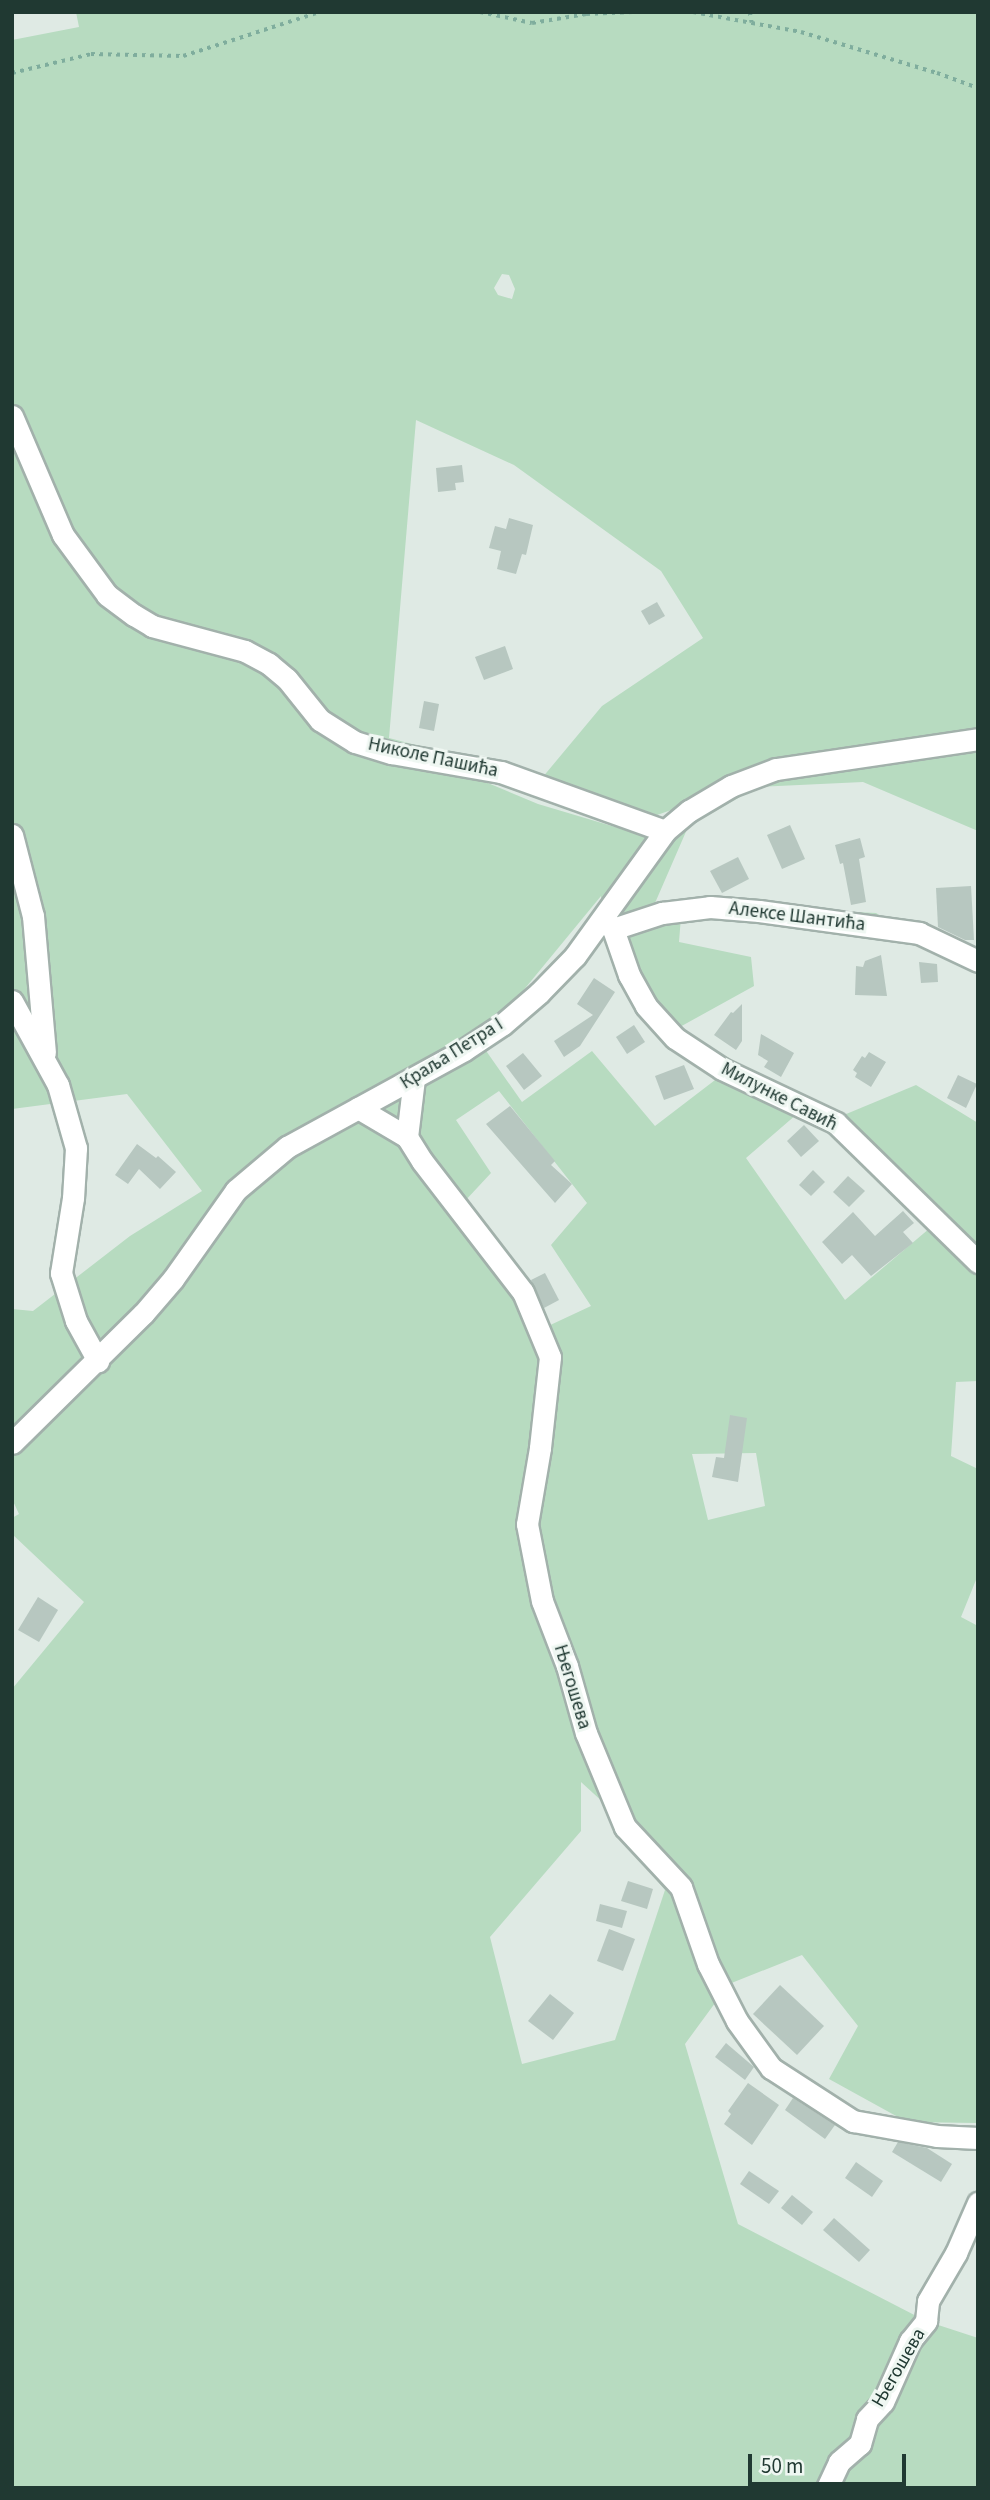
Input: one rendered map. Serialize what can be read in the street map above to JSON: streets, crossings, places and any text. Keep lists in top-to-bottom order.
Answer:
{
  "streets": {
    "street": [
      "Николе Пашића",
      "Алексе Шантића",
      "Краља Петра I",
      "Милунке Савић",
      "Његошева"
    ]
  },
  "crossings": [
    ["Николе Пашића", "Краља Петра I"],
    ["Алексе Шантића", "Краља Петра I"],
    ["Алексе Шантића", "Милунке Савић"],
    ["Краља Петра I", "Милунке Савић"],
    ["Краља Петра I", "Његошева"]
  ],
  "scale_bar": "50 m"
}
